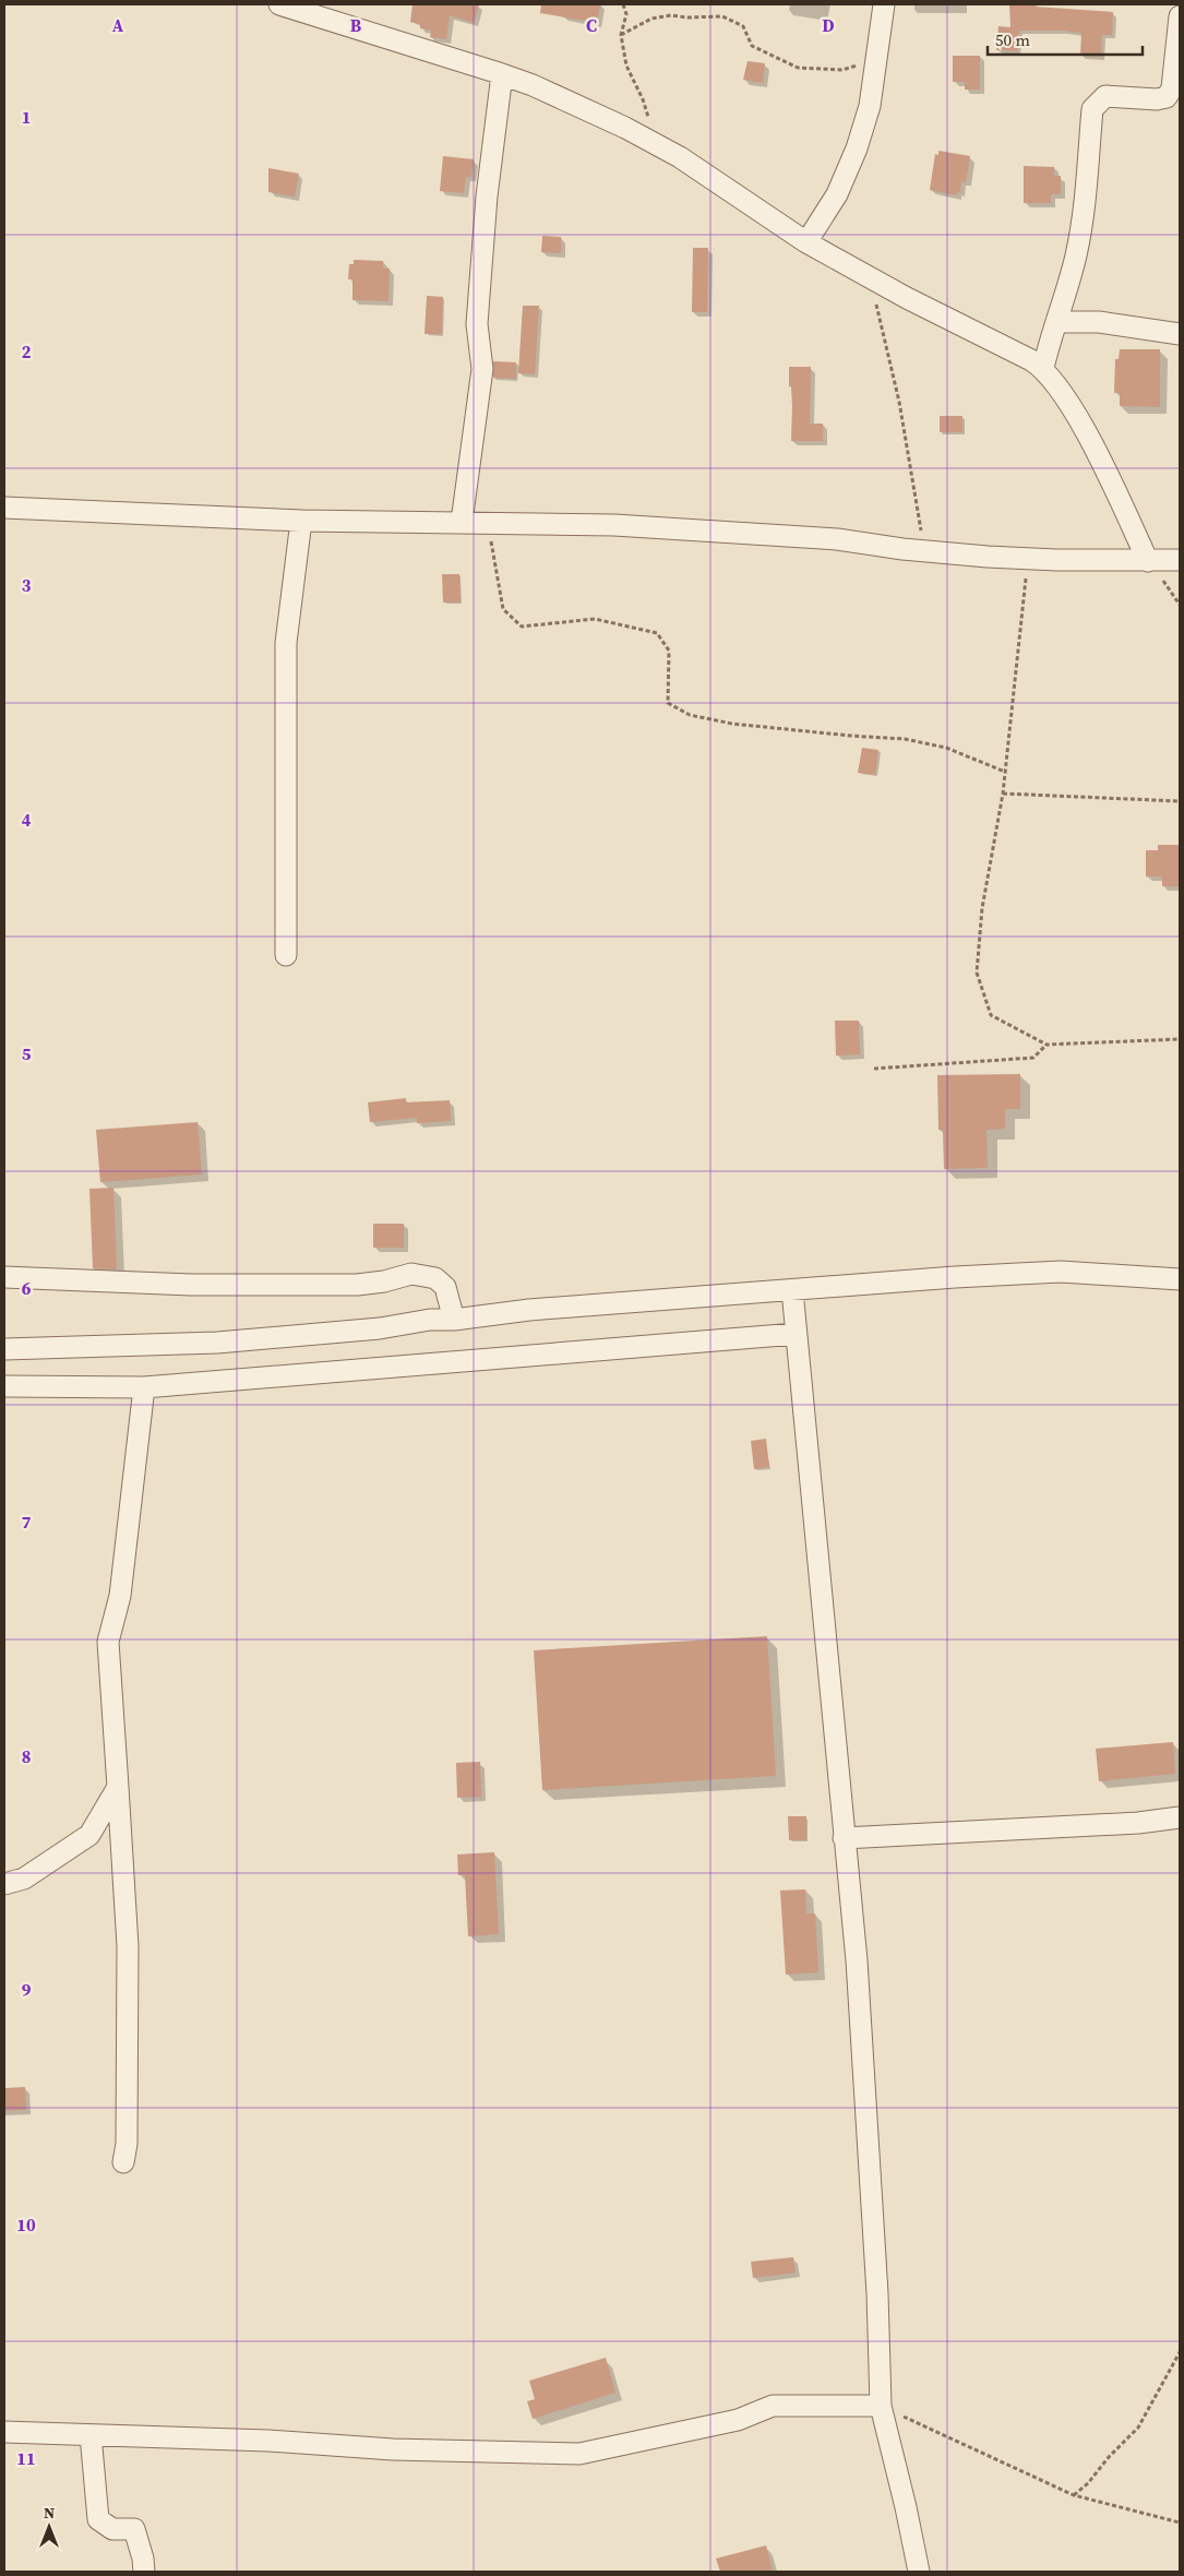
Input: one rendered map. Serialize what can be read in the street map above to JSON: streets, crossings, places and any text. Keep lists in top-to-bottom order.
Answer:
{
  "scale_bar": "50 m",
  "north": "top",
  "grid": {
    "columns": [
      "A",
      "B",
      "C",
      "D"
    ],
    "rows": [
      "1",
      "2",
      "3",
      "4",
      "5",
      "6",
      "7",
      "8",
      "9",
      "10",
      "11"
    ]
  }
}
